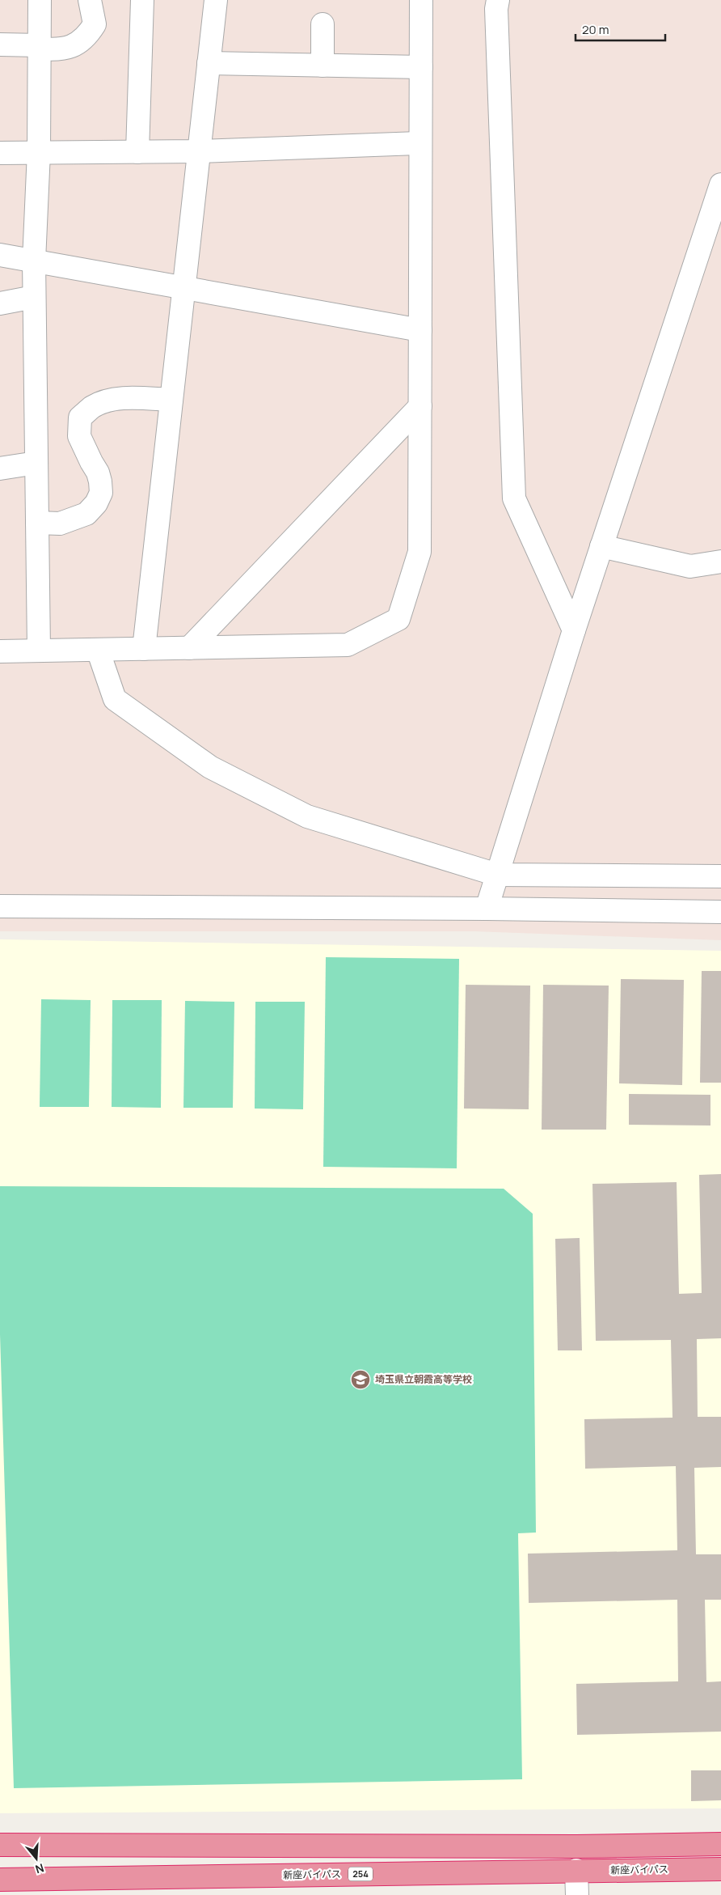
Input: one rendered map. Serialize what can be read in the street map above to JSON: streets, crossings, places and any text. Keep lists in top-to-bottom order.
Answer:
{
  "streets": {
    "highway": ["新座バイパス", "254"]
  },
  "places": {
    "school or university": ["埼玉県立朝霞高等学校"]
  },
  "scale_bar": "20 m",
  "north": "bottom"
}
